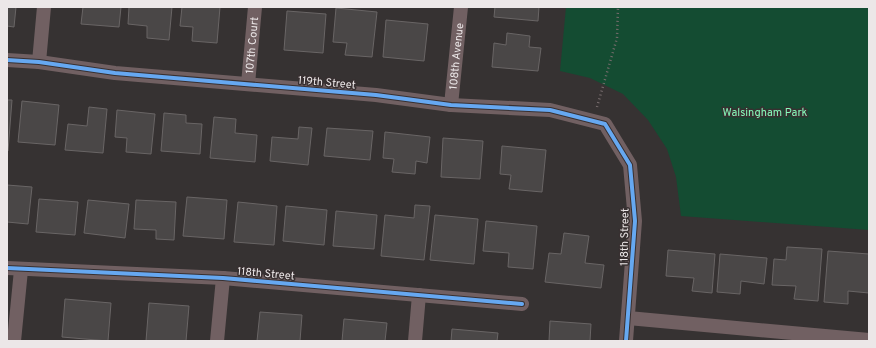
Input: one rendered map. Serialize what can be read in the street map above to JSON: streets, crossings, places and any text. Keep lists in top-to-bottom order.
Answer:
{
  "streets": {
    "street": [
      "107th Court",
      "108th Avenue",
      "119th Street",
      "118th Street"
    ]
  },
  "crossings": [
    ["107th Court", "119th Street"],
    ["108th Avenue", "119th Street"],
    ["119th Street", "118th Street"]
  ],
  "parks": ["Walsingham Park"]
}
